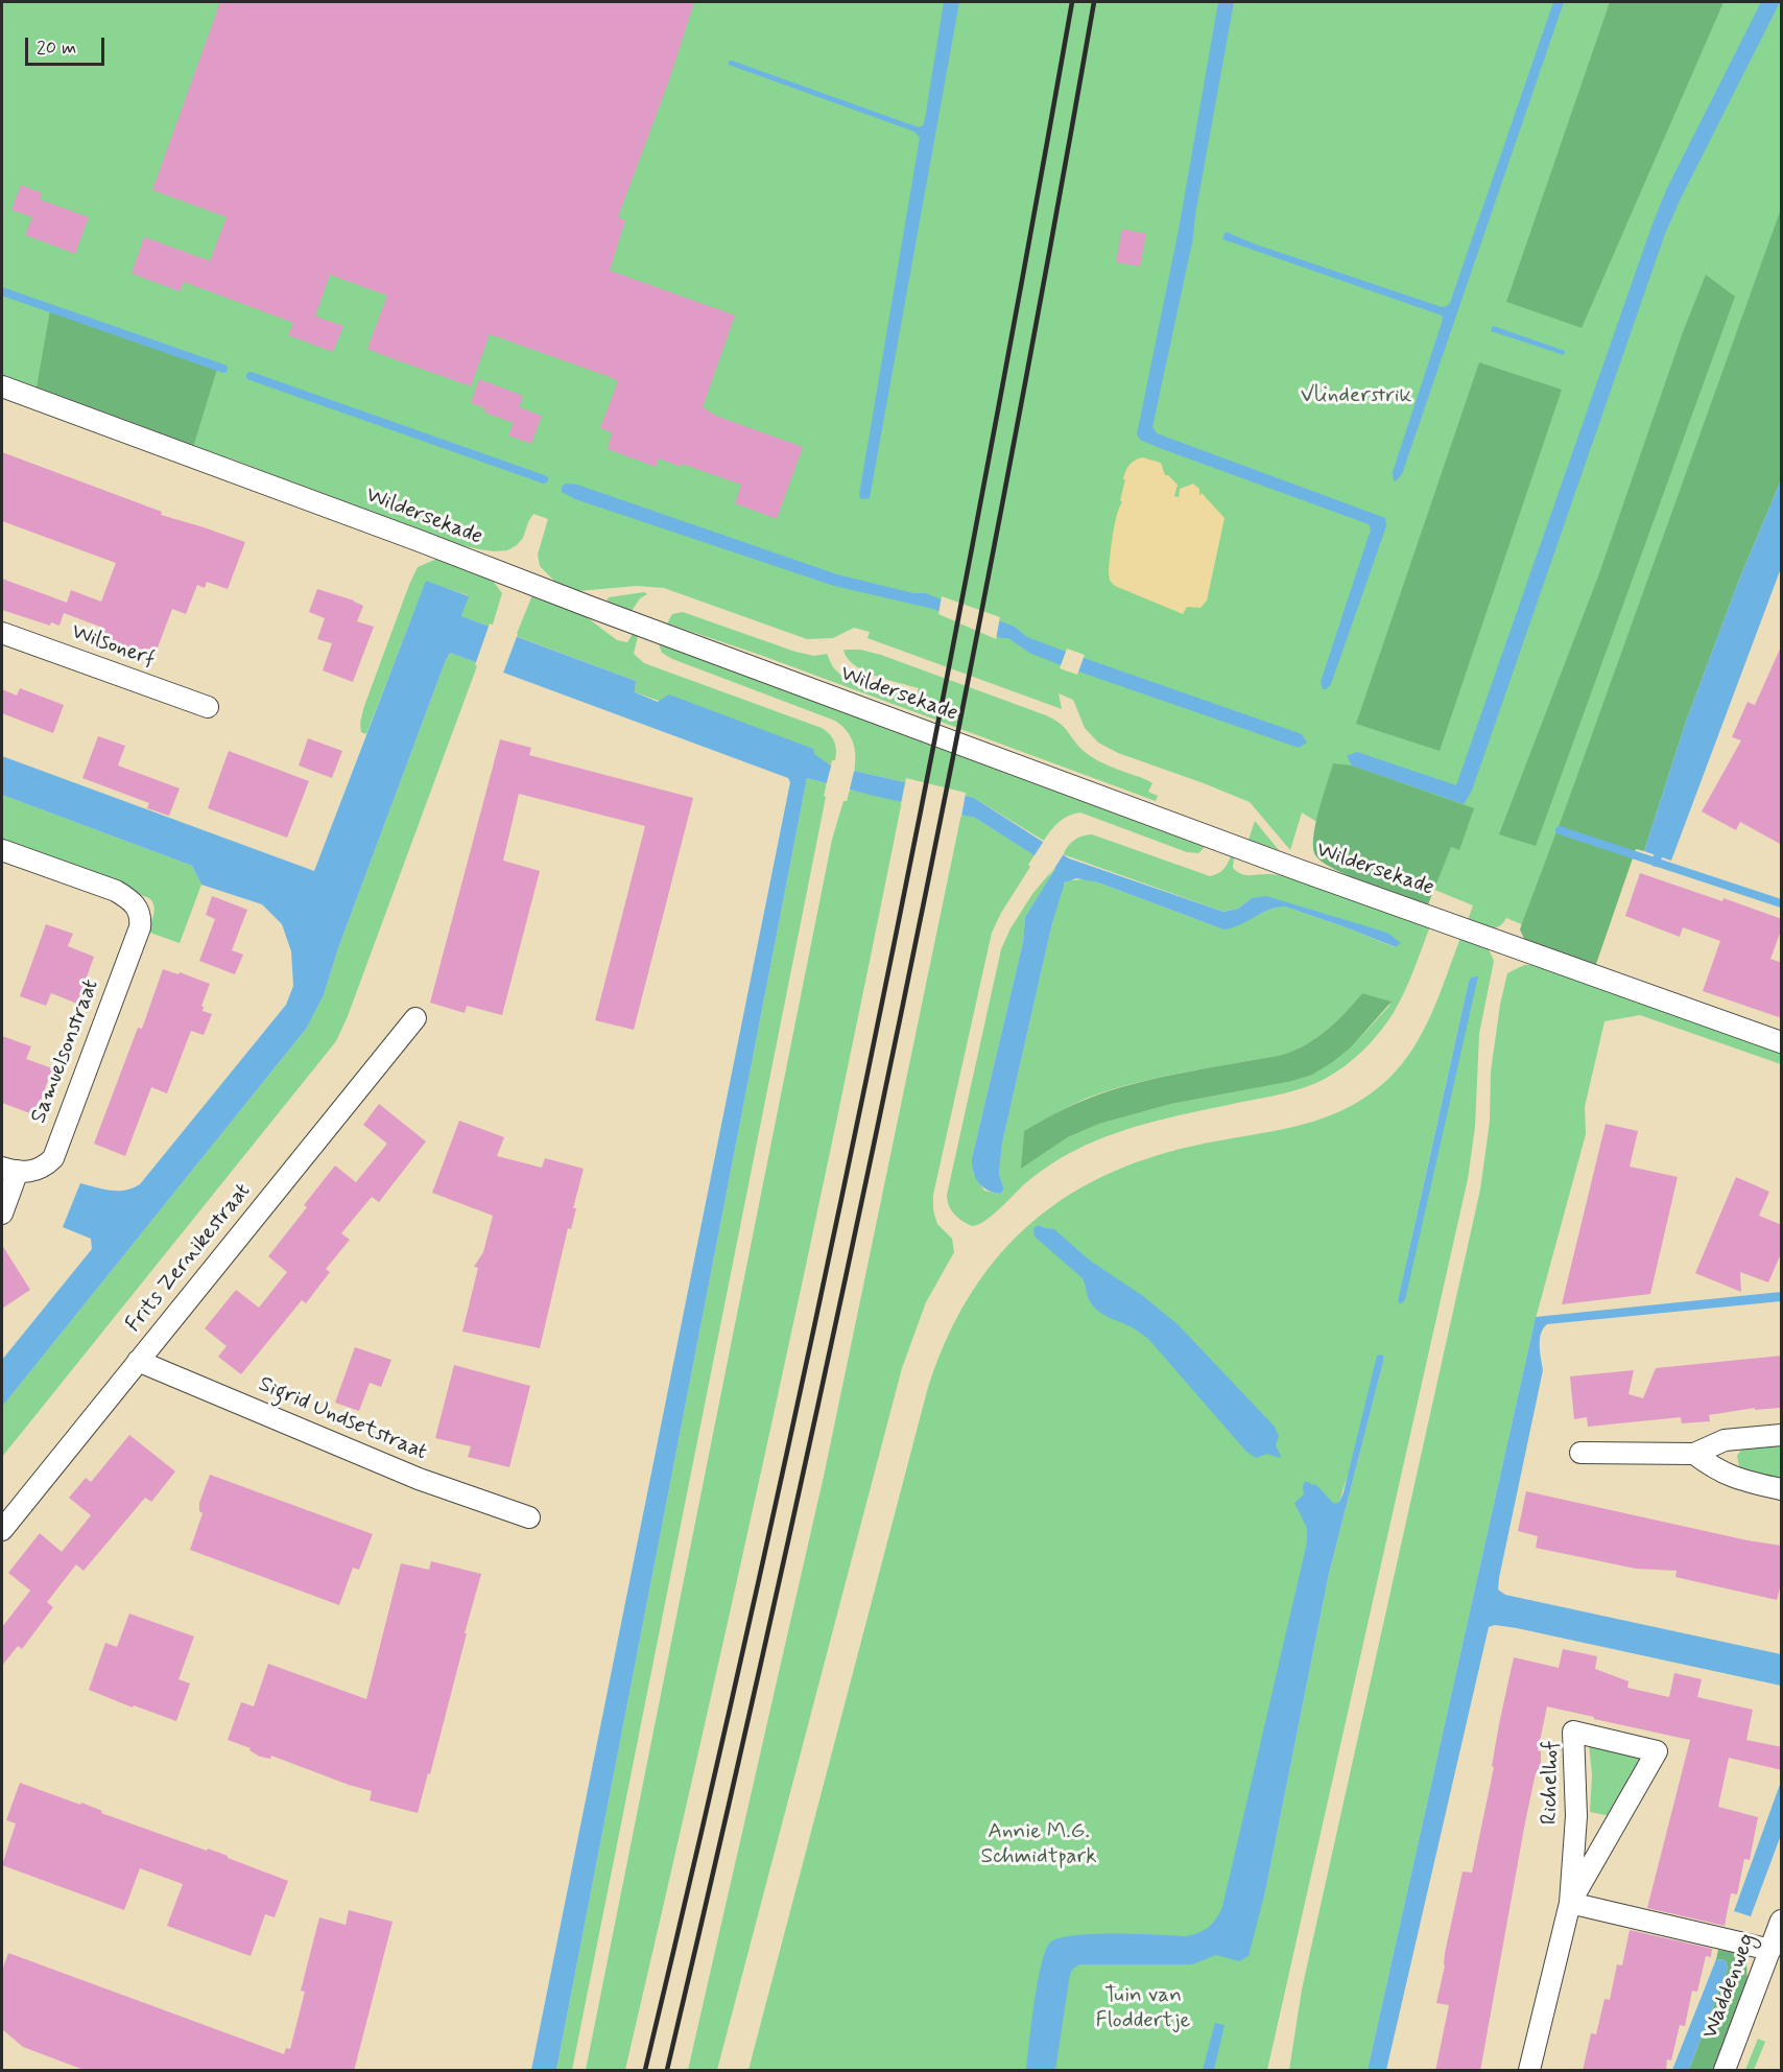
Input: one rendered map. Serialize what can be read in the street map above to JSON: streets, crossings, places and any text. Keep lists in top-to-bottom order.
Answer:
{
  "streets": {
    "street": [
      "Wildersekade",
      "Wilsonerf",
      "Samuelsonstraat",
      "Frits Zernikestraat",
      "Sigrid Undsetstraat",
      "Richelhof",
      "Waddenweg"
    ]
  },
  "crossings": [
    ["Frits Zernikestraat", "Sigrid Undsetstraat"]
  ],
  "parks": ["Vlinderstrik", "Annie M.G. Schmidtpark", "Tuin van Floddertje"],
  "scale_bar": "20 m"
}
